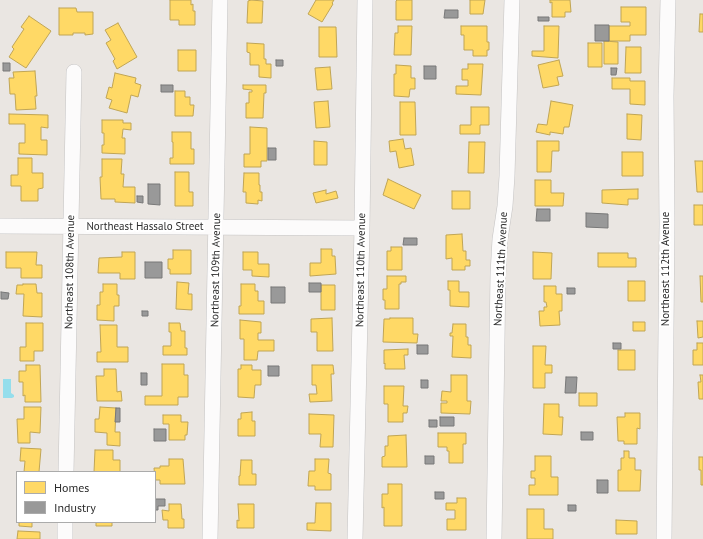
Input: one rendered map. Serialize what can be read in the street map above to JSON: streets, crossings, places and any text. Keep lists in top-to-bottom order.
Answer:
{
  "streets": {
    "street": [
      "Northeast Hassalo Street",
      "Northeast 111th Avenue",
      "Northeast 112th Avenue",
      "Northeast 109th Avenue",
      "Northeast 110th Avenue",
      "Northeast 108th Avenue"
    ]
  },
  "crossings": [
    ["Northeast Hassalo Street", "Northeast 109th Avenue"],
    ["Northeast Hassalo Street", "Northeast 110th Avenue"],
    ["Northeast Hassalo Street", "Northeast 108th Avenue"]
  ],
  "legend": ["Homes", "Industry"]
}
